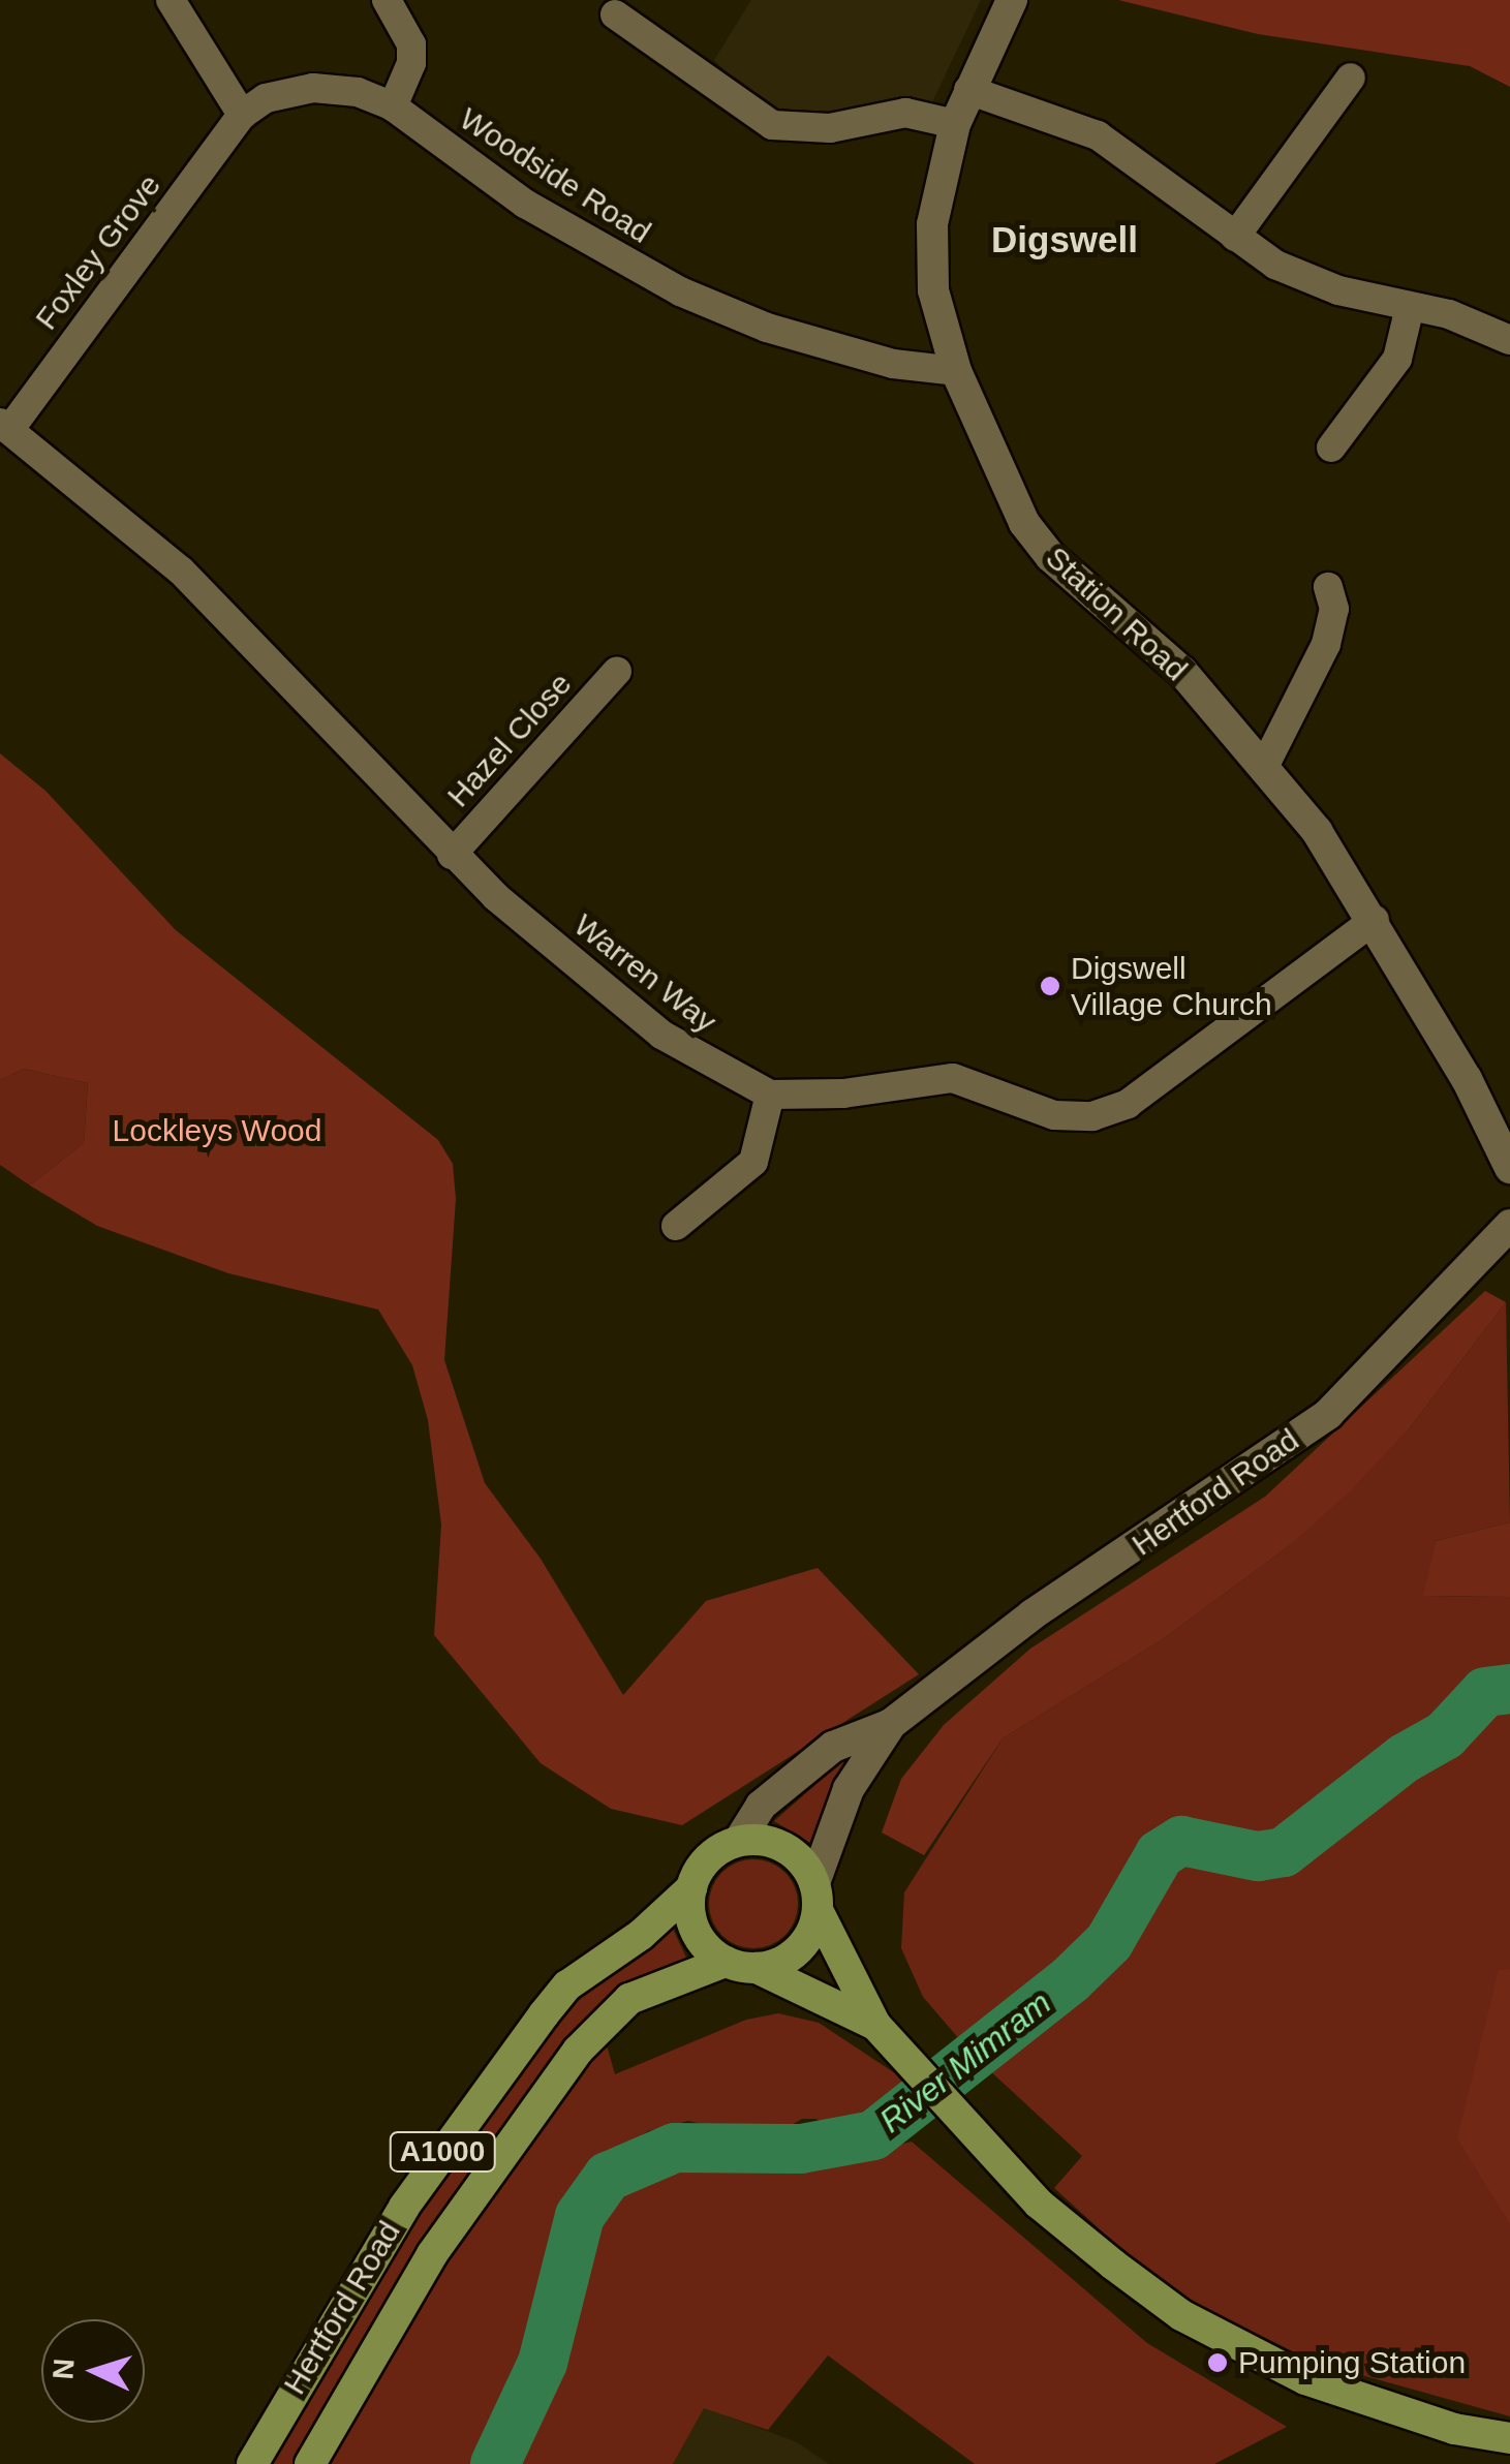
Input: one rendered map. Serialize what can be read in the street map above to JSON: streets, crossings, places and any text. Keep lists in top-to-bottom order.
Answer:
{
  "streets": {
    "main road": ["Hertford Road", "A1000"],
    "street": [
      "Woodside Road",
      "Foxley Grove",
      "Station Road",
      "Hazel Close",
      "Warren Way"
    ]
  },
  "crossings": [
    ["Woodside Road", "Foxley Grove"],
    ["Woodside Road", "Station Road"],
    ["Foxley Grove", "Warren Way"],
    ["Hazel Close", "Warren Way"]
  ],
  "districts": ["Digswell"],
  "water": ["River Mimram"],
  "parks": ["Lockleys Wood"],
  "places": ["Digswell Village Church", "Pumping Station"],
  "north": "left"
}
